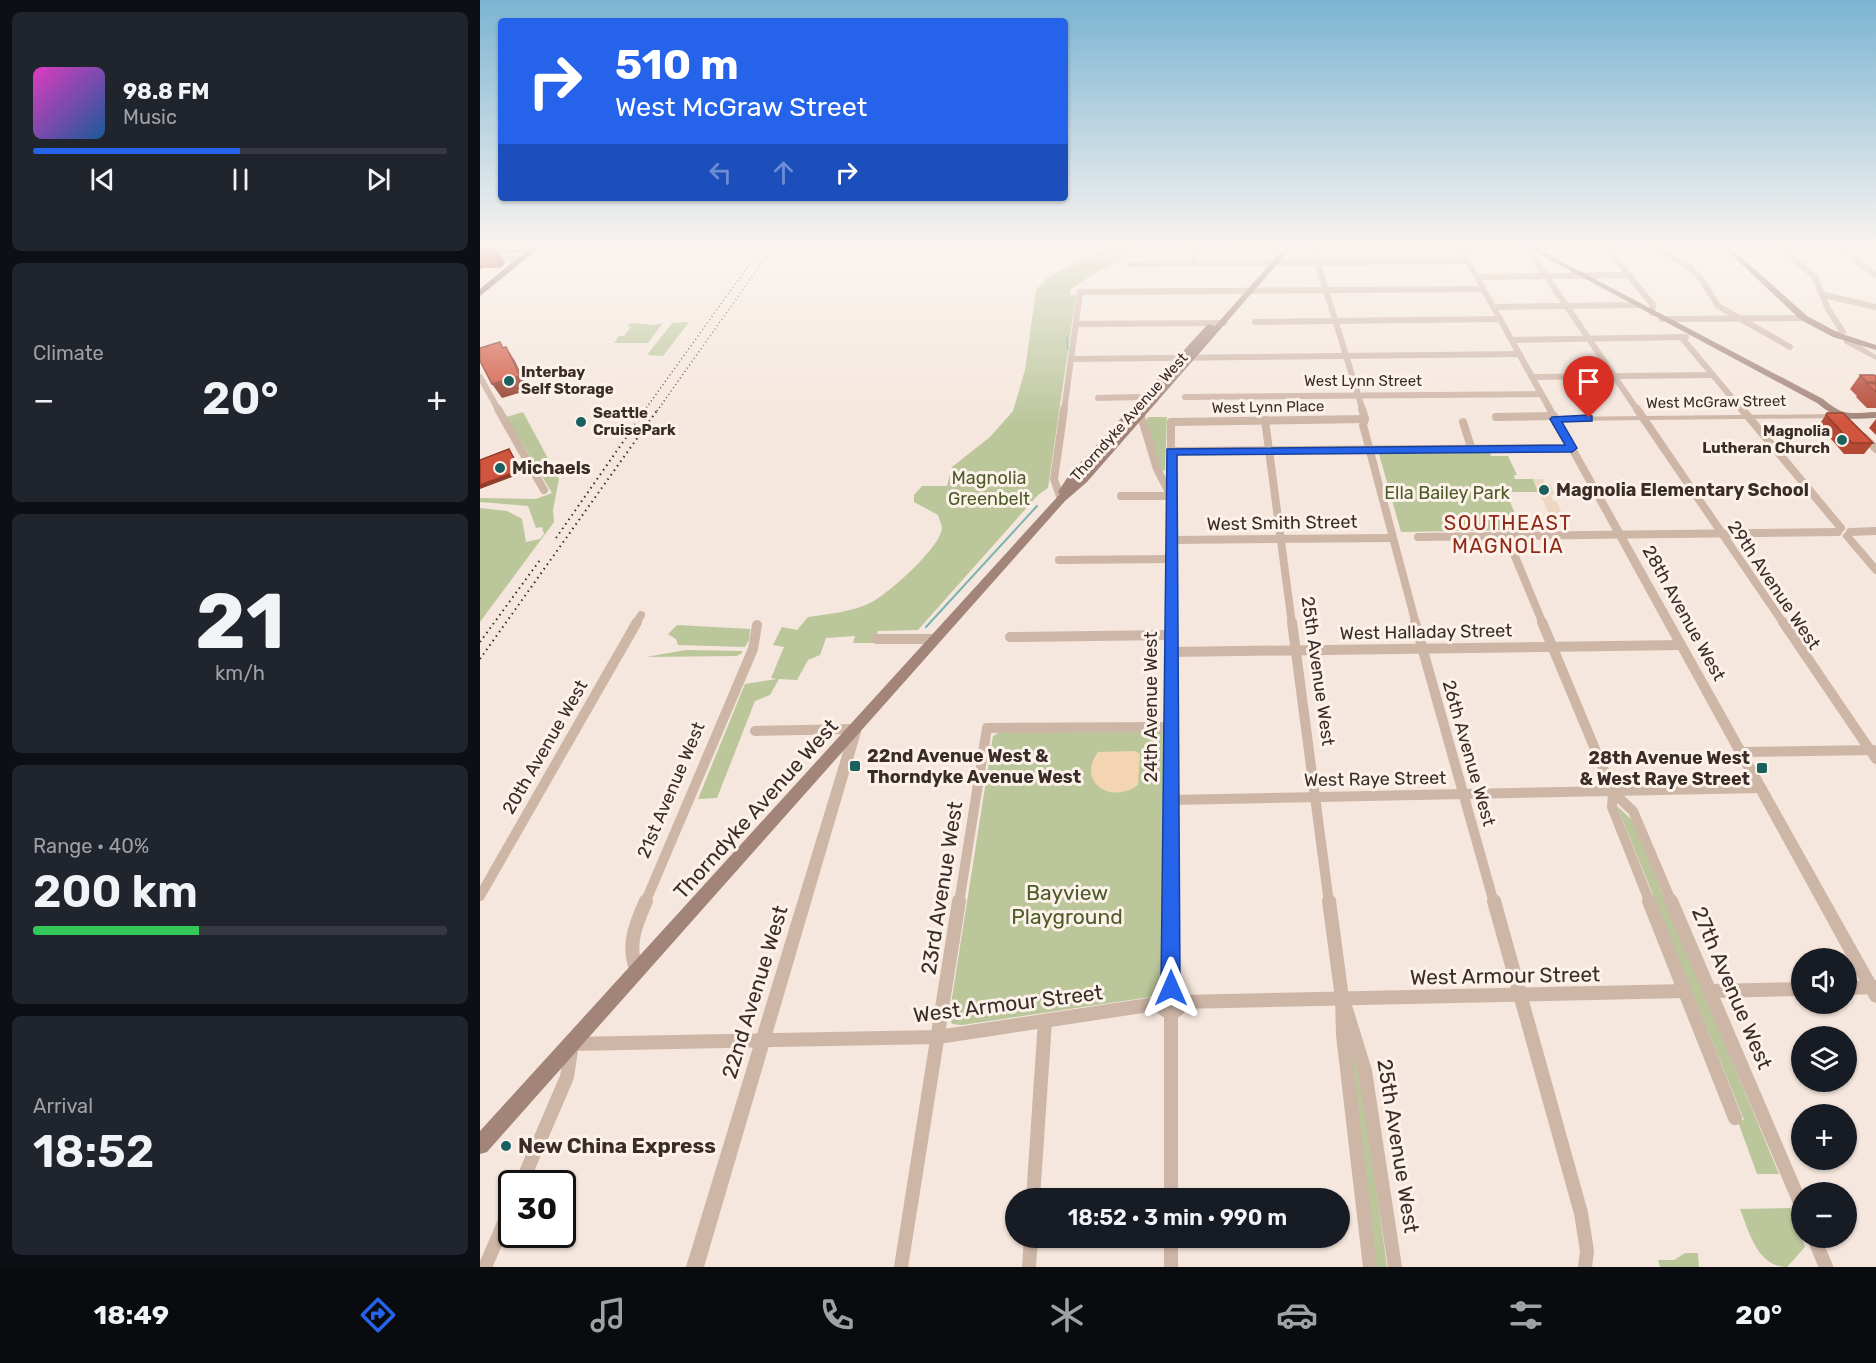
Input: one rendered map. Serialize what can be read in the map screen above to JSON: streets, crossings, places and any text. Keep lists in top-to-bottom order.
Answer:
{
  "streets": {
    "main road": ["West McGraw Street", "Thorndyke Avenue West"],
    "street": [
      "West Lynn Street",
      "West Lynn Place",
      "West Smith Street",
      "29th Avenue West",
      "28th Avenue West",
      "West Halladay Street",
      "25th Avenue West",
      "24th Avenue West",
      "20th Avenue West",
      "26th Avenue West",
      "West Raye Street",
      "21st Avenue West",
      "23rd Avenue West",
      "West Armour Street",
      "27th Avenue West",
      "22nd Avenue West"
    ]
  },
  "crossings": [
    ["West Lynn Street", "28th Avenue West"],
    ["West Lynn Street", "26th Avenue West"],
    ["West McGraw Street", "29th Avenue West"],
    ["West McGraw Street", "28th Avenue West"],
    ["West Lynn Place", "25th Avenue West"],
    ["West Lynn Place", "24th Avenue West"],
    ["West Lynn Place", "26th Avenue West"],
    ["Thorndyke Avenue West", "21st Avenue West"],
    ["Thorndyke Avenue West", "West Armour Street"],
    ["Thorndyke Avenue West", "22nd Avenue West"],
    ["West Smith Street", "25th Avenue West"],
    ["West Smith Street", "24th Avenue West"],
    ["West Smith Street", "26th Avenue West"],
    ["28th Avenue West", "West Halladay Street"],
    ["28th Avenue West", "West Raye Street"],
    ["West Halladay Street", "25th Avenue West"],
    ["West Halladay Street", "24th Avenue West"],
    ["West Halladay Street", "26th Avenue West"],
    ["West Halladay Street", "27th Avenue West"],
    ["25th Avenue West", "West Raye Street"],
    ["25th Avenue West", "West Armour Street"],
    ["24th Avenue West", "West Raye Street"],
    ["24th Avenue West", "23rd Avenue West"],
    ["24th Avenue West", "West Armour Street"],
    ["26th Avenue West", "West Raye Street"],
    ["26th Avenue West", "West Armour Street"],
    ["West Raye Street", "27th Avenue West"],
    ["23rd Avenue West", "West Armour Street"],
    ["West Armour Street", "27th Avenue West"],
    ["West Armour Street", "22nd Avenue West"]
  ],
  "districts": ["SOUTHEAST MAGNOLIA"],
  "parks": ["Magnolia Greenbelt", "Ella Bailey Park", "Bayview Playground"],
  "places": {
    "other": [
      "Interbay Self Storage",
      "Seattle CruisePark",
      "Magnolia Lutheran Church",
      "Michaels",
      "Magnolia Elementary School",
      "New China Express"
    ],
    "transit": ["22nd Avenue West & Thorndyke Avenue West", "28th Avenue West & West Raye Street"]
  },
  "page": {
    "turn": ["510 m", "West McGraw Street"],
    "song": ["98.8 FM", "Music"],
    "tile": [
      "Climate",
      ["21", "km/h"],
      ["Range · 40%", "200 km"],
      ["Arrival", "18:52"]
    ],
    "heat": ["−", "20°", "+"],
    "map_buttons": ["+", "−"],
    "limit": "30",
    "trip": "18:52 · 3 min · 990 m",
    "tabs": ["18:49", "20°"]
  }
}
